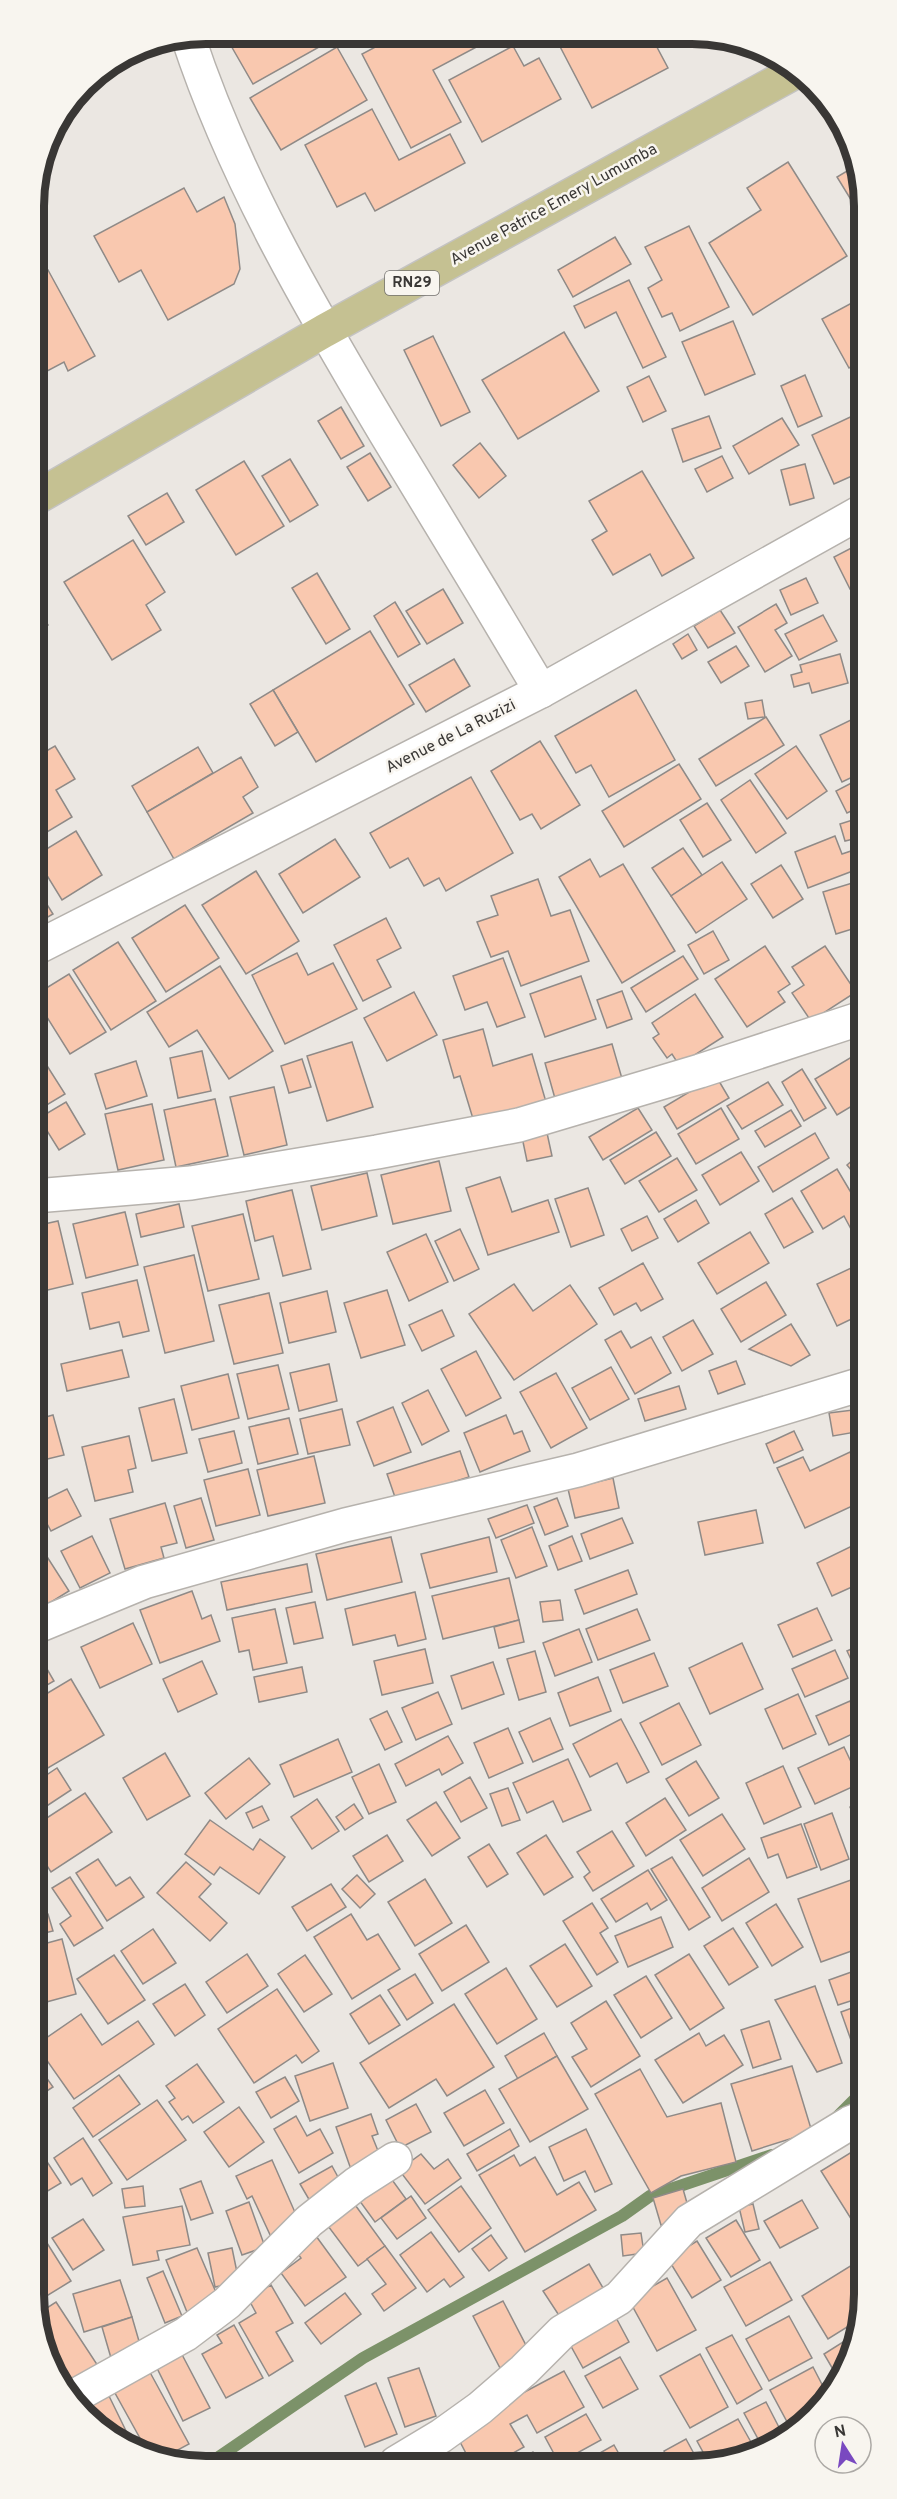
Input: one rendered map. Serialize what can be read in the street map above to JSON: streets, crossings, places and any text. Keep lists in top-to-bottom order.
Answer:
{
  "streets": {
    "main road": ["Avenue Patrice Emery Lumumba", "RN29"],
    "street": ["Avenue de La Ruzizi"]
  },
  "north": "top"
}
